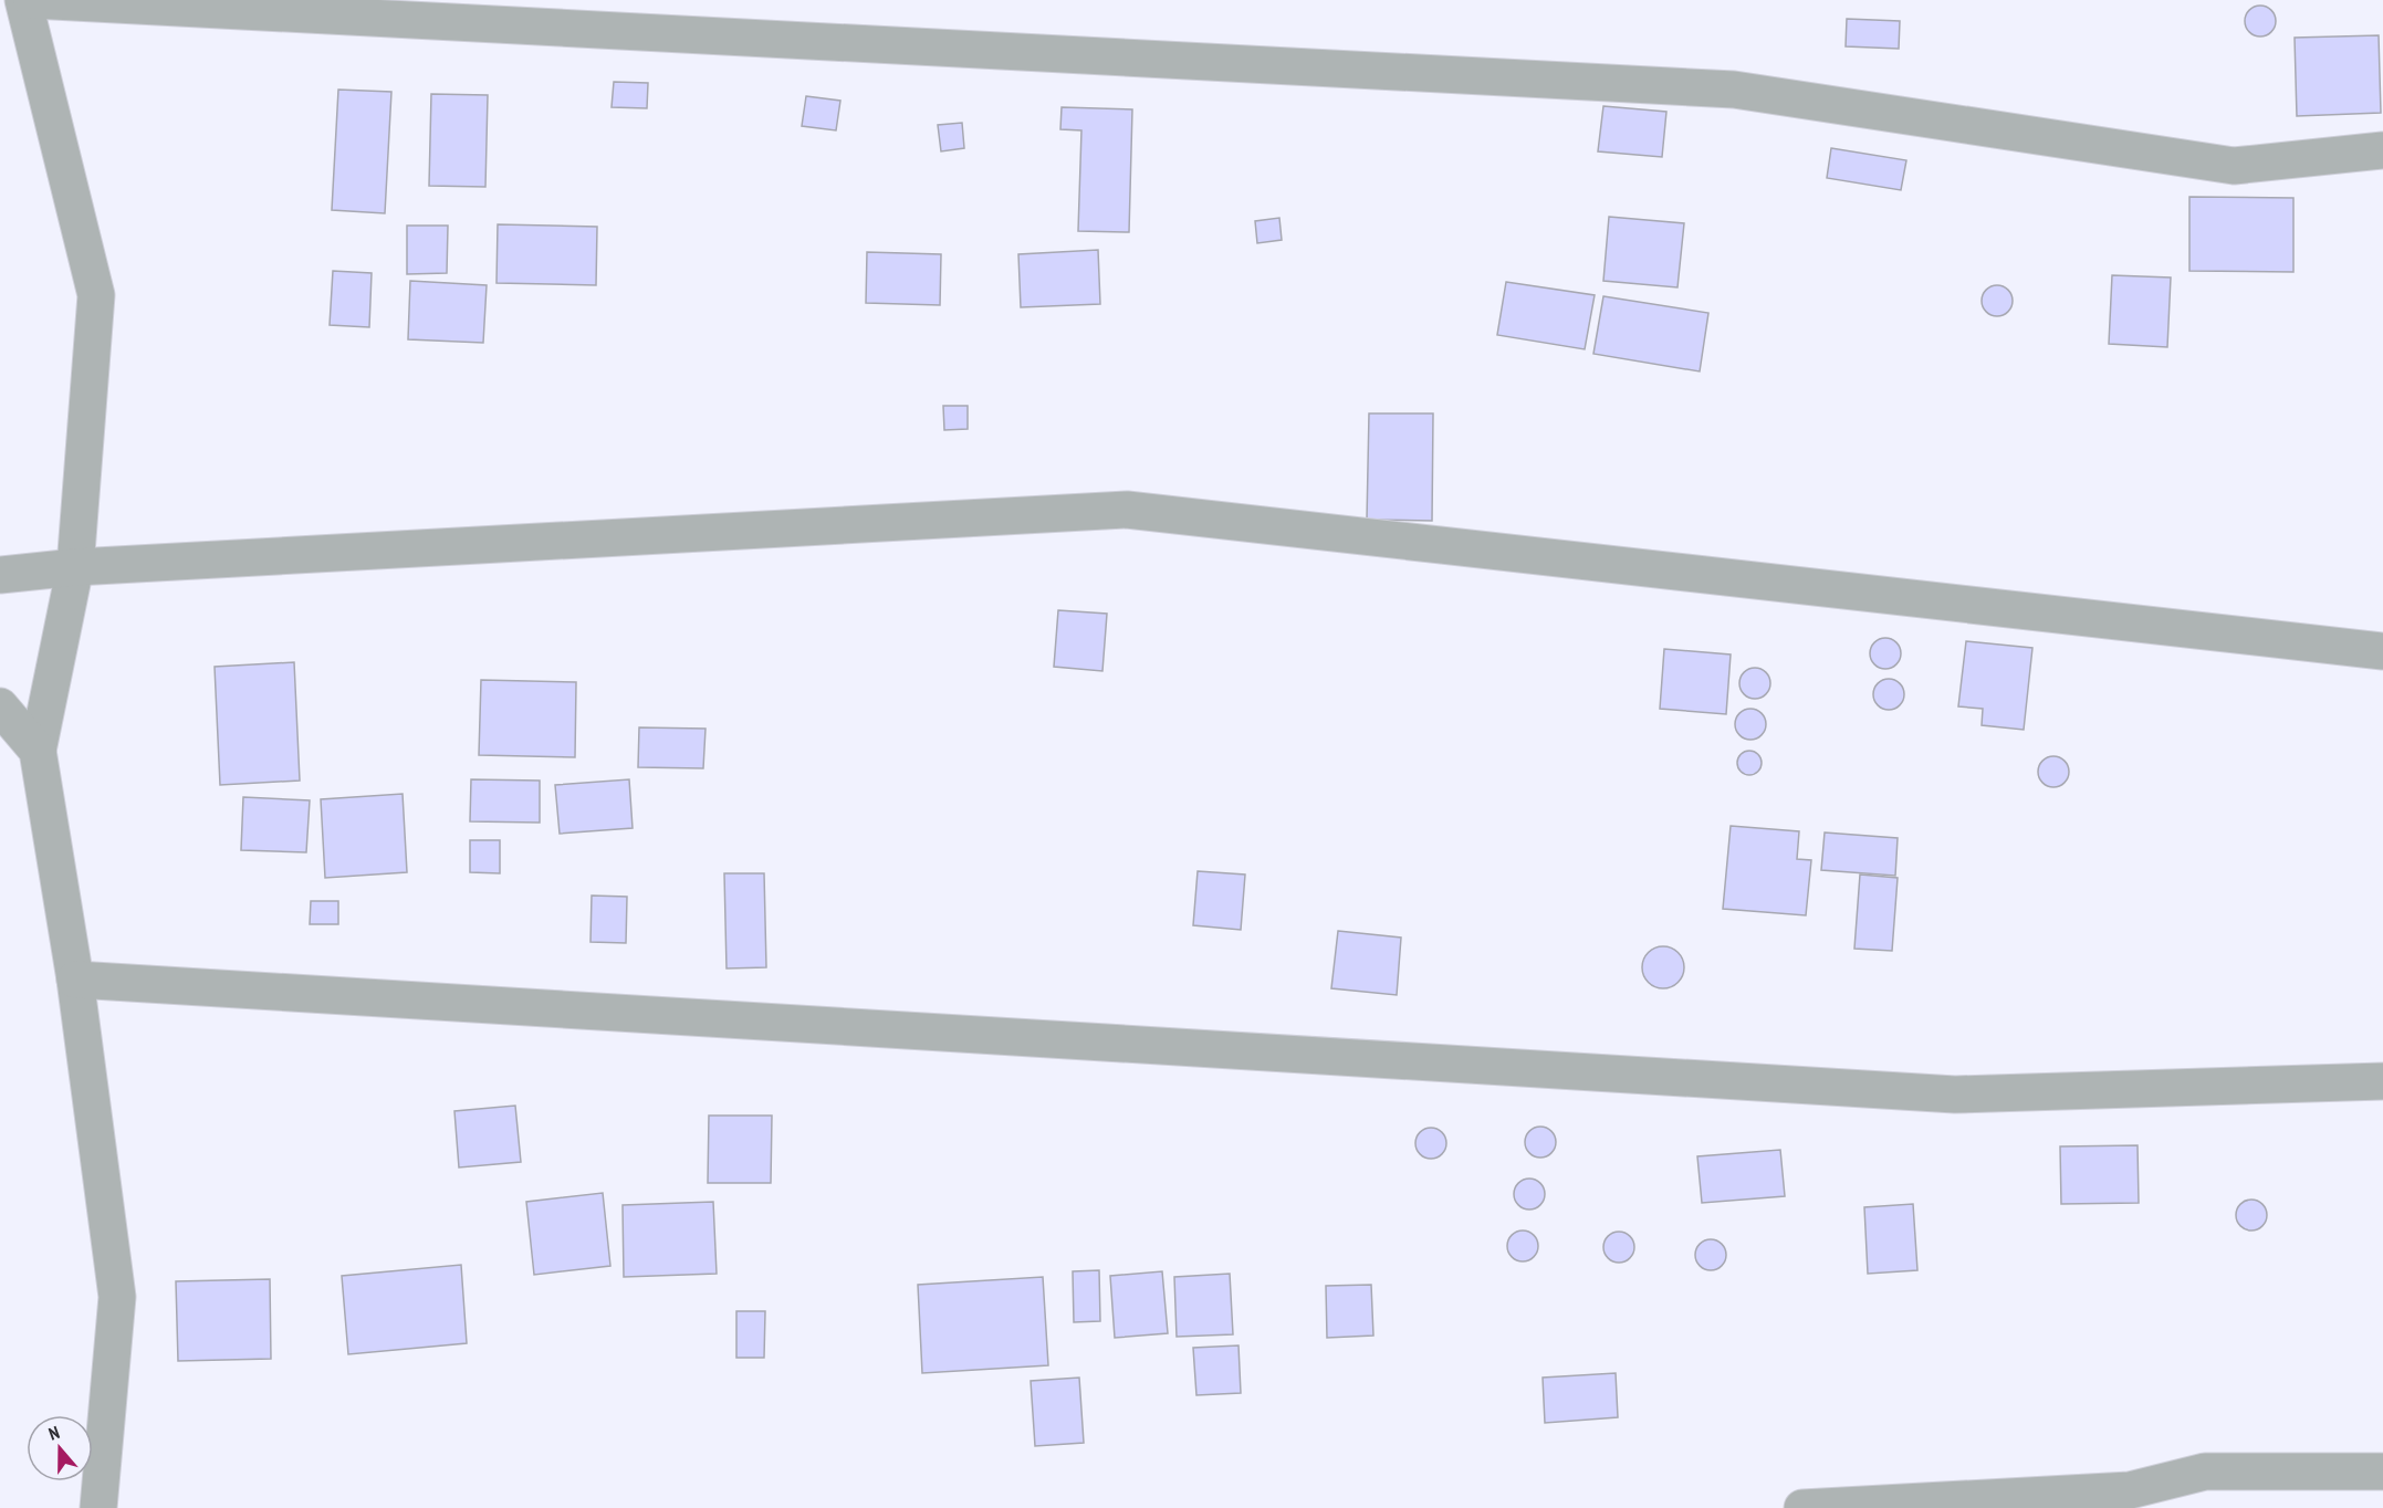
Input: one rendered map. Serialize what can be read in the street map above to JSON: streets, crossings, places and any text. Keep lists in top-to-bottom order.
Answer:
{
  "north": "top"
}
